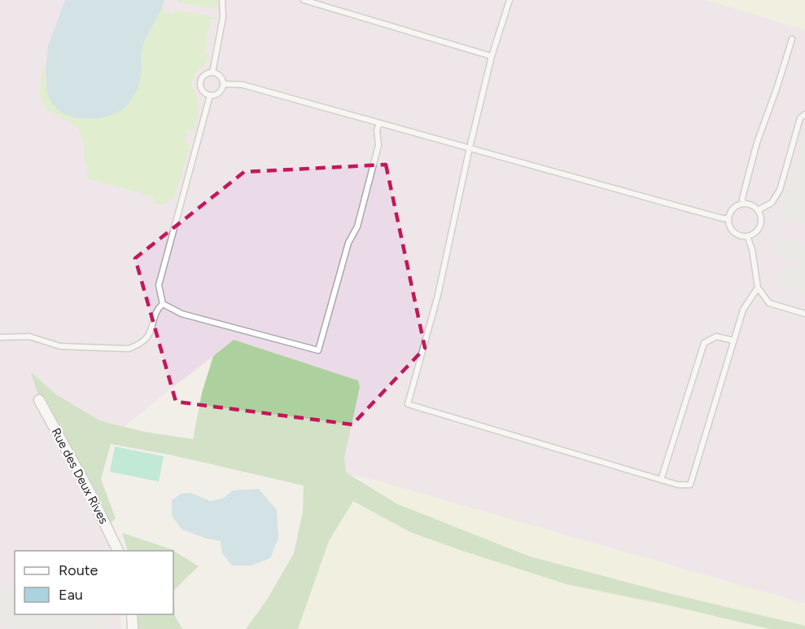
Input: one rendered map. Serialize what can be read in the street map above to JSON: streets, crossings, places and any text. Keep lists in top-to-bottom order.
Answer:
{
  "streets": {
    "street": ["Rue des Deux Rives"]
  },
  "legend": ["Route", "Eau"]
}
